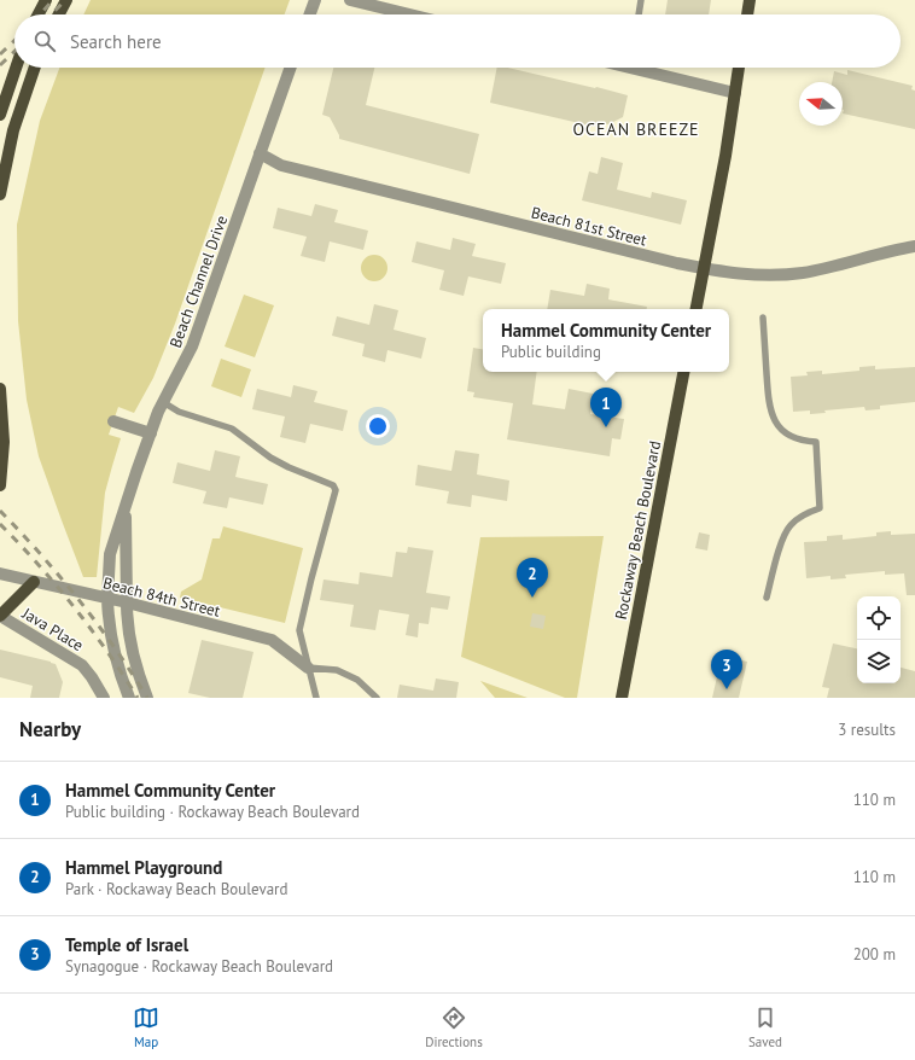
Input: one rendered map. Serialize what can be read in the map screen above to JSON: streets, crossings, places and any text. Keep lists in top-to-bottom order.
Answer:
{
  "streets": {
    "main road": ["Rockaway Beach Boulevard"],
    "street": [
      "Beach 81st Street",
      "Beach Channel Drive",
      "Beach 84th Street",
      "Java Place"
    ]
  },
  "crossings": [
    ["Beach 81st Street", "Beach Channel Drive"],
    ["Beach Channel Drive", "Beach 84th Street"]
  ],
  "districts": ["OCEAN BREEZE"],
  "north": "left",
  "page": {
    "search": "Search here",
    "popup": ["Hammel Community Center", "Public building"],
    "pins": ["1", "2", "3"],
    "heading": ["Nearby", "3 results"],
    "list": [
      {
        "mark": "1",
        "name": "Hammel Community Center",
        "note": "Public building · Rockaway Beach Boulevard",
        "value": "110 m"
      },
      {
        "mark": "2",
        "name": "Hammel Playground",
        "note": "Park · Rockaway Beach Boulevard",
        "value": "110 m"
      },
      {
        "mark": "3",
        "name": "Temple of Israel",
        "note": "Synagogue · Rockaway Beach Boulevard",
        "value": "200 m"
      }
    ],
    "nav": ["Map", "Directions", "Saved"]
  }
}
